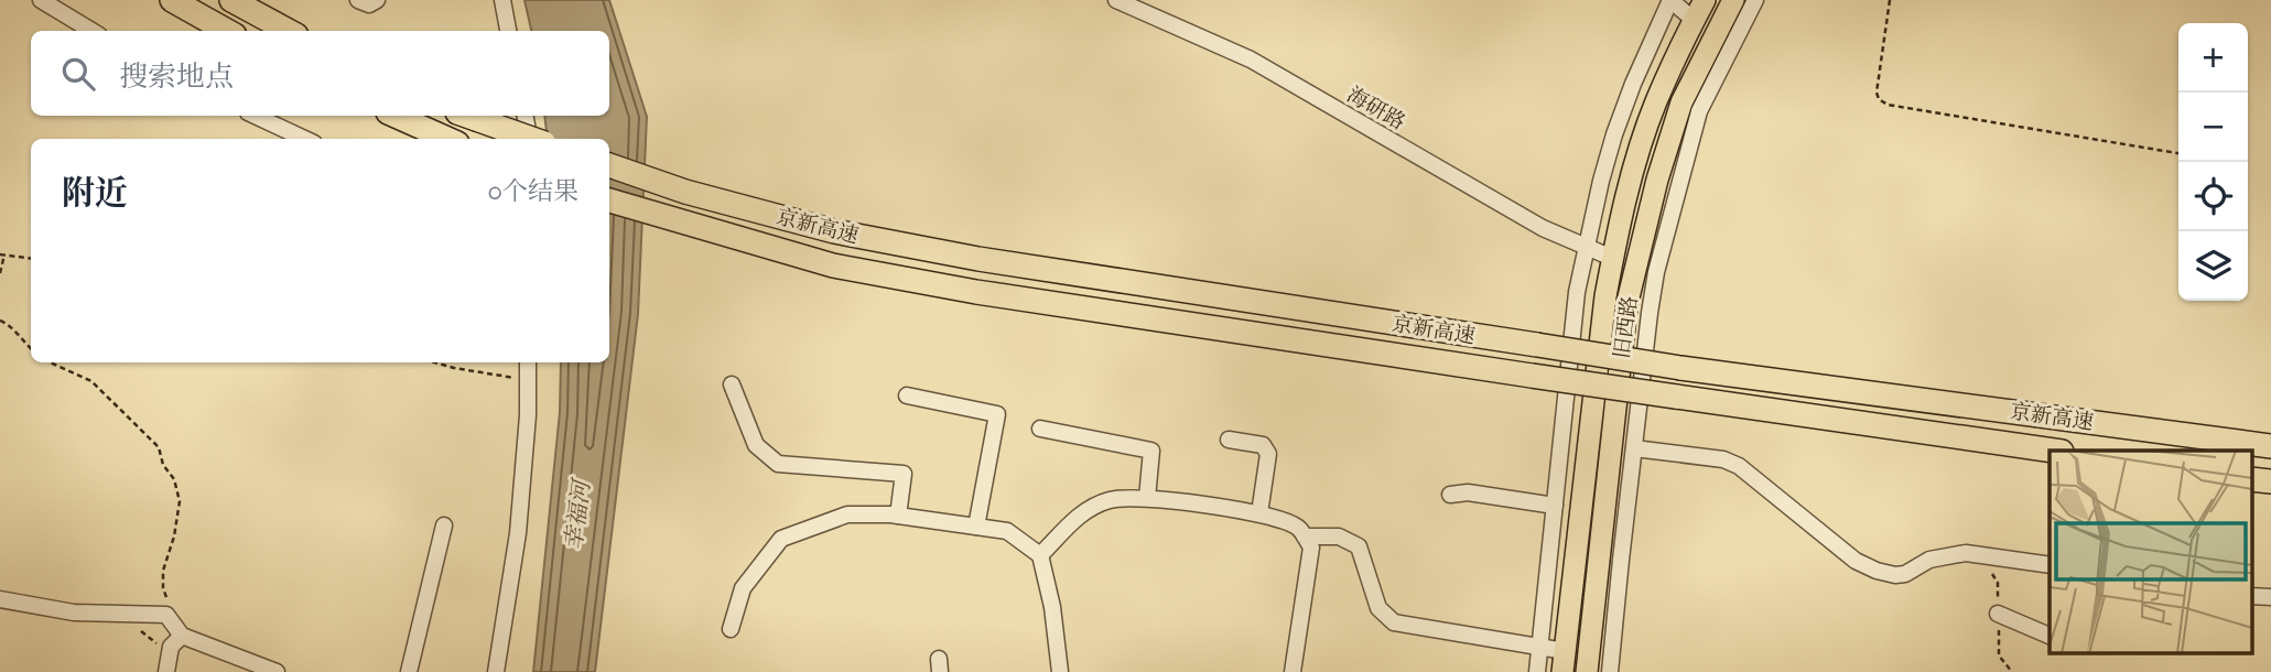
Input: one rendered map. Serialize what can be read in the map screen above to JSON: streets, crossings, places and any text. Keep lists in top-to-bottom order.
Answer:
{
  "streets": {
    "highway": ["京新高速"],
    "main road": ["旧西路"],
    "street": ["海研路"]
  },
  "crossings": [
    ["海研路", "旧西路"]
  ],
  "water": ["幸福河"],
  "page": {
    "map_buttons": ["+", "−"],
    "search": "搜索地点",
    "heading": ["附近", "0个结果"]
  }
}
